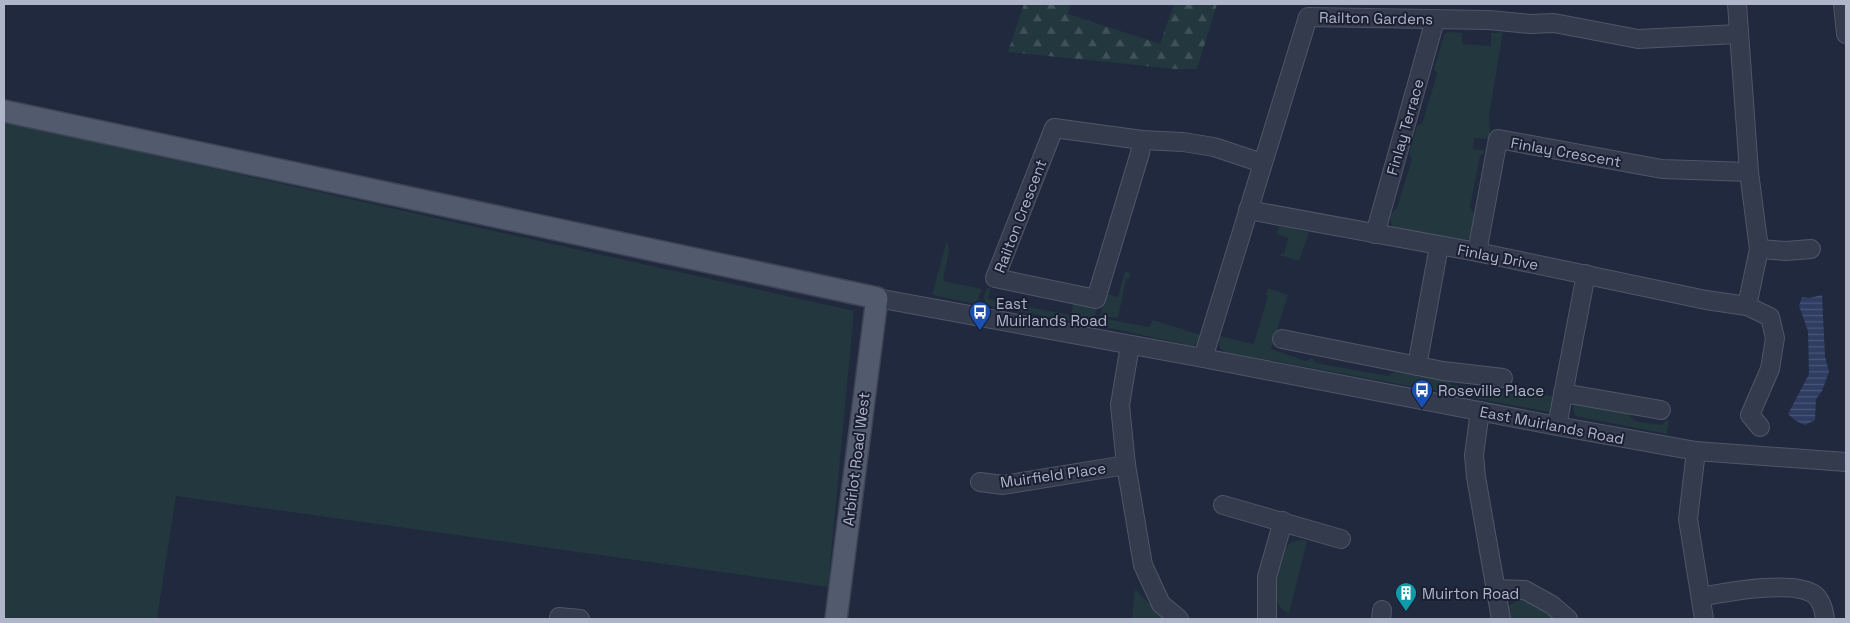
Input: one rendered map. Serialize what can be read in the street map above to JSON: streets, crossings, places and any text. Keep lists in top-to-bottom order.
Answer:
{
  "streets": {
    "main road": ["Arbirlot Road West"],
    "street": [
      "Railton Gardens",
      "Finlay Terrace",
      "Finlay Crescent",
      "Railton Crescent",
      "Finlay Drive",
      "East Muirlands Road",
      "Muirfield Place"
    ]
  },
  "crossings": [
    ["Railton Gardens", "Finlay Terrace"],
    ["Railton Gardens", "Railton Crescent"],
    ["Railton Gardens", "Finlay Drive"],
    ["Railton Gardens", "East Muirlands Road"],
    ["Finlay Terrace", "Finlay Drive"],
    ["Finlay Crescent", "Finlay Drive"],
    ["East Muirlands Road", "Arbirlot Road West"]
  ],
  "places": {
    "bus stop": ["East Muirlands Road", "Roseville Place"],
    "building": ["Muirton Road"]
  }
}
